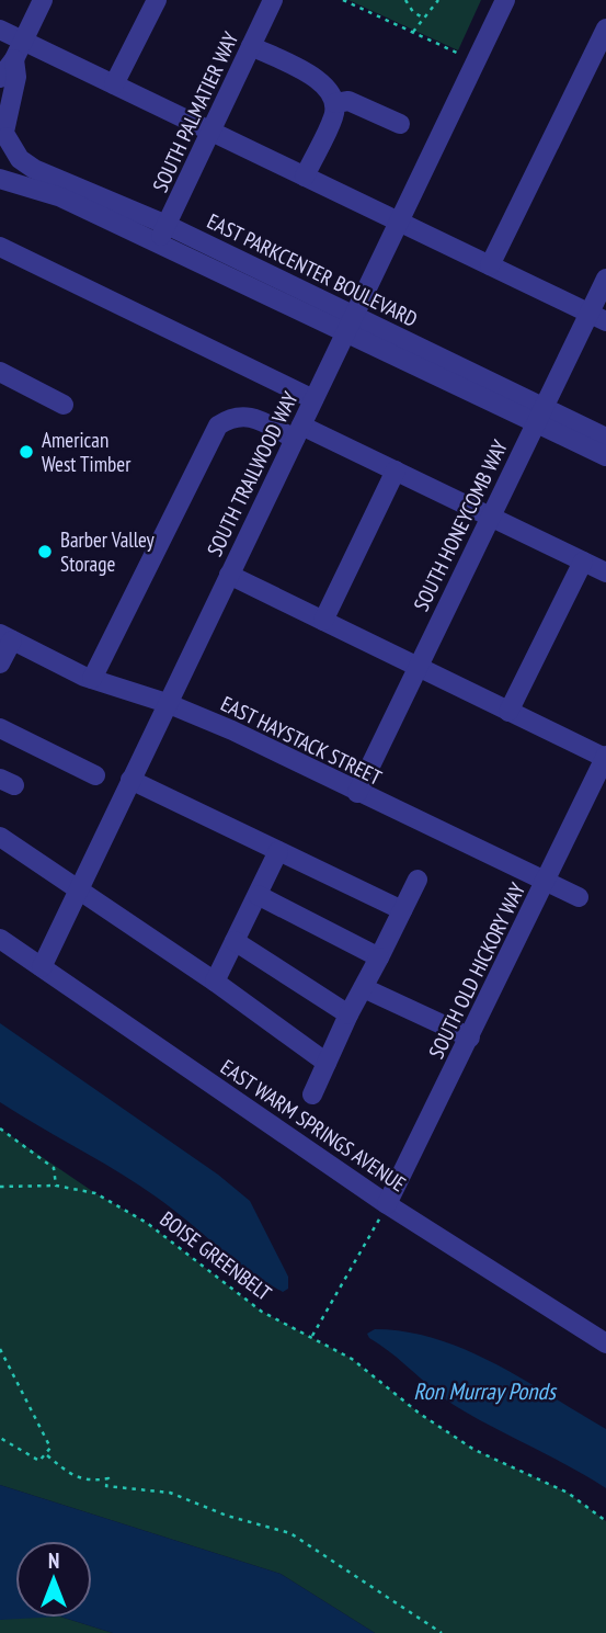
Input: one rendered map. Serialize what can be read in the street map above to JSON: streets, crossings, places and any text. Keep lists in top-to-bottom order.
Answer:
{
  "streets": {
    "street": [
      "SOUTH PALMATIER WAY",
      "EAST PARKCENTER BOULEVARD",
      "SOUTH TRAILWOOD WAY",
      "SOUTH HONEYCOMB WAY",
      "EAST HAYSTACK STREET",
      "SOUTH OLD HICKORY WAY",
      "EAST WARM SPRINGS AVENUE"
    ],
    "path": ["BOISE GREENBELT"]
  },
  "crossings": [
    ["SOUTH PALMATIER WAY", "EAST PARKCENTER BOULEVARD"],
    ["EAST PARKCENTER BOULEVARD", "SOUTH TRAILWOOD WAY"],
    ["EAST PARKCENTER BOULEVARD", "SOUTH HONEYCOMB WAY"],
    ["SOUTH TRAILWOOD WAY", "EAST HAYSTACK STREET"],
    ["SOUTH TRAILWOOD WAY", "EAST WARM SPRINGS AVENUE"],
    ["SOUTH HONEYCOMB WAY", "EAST HAYSTACK STREET"],
    ["EAST HAYSTACK STREET", "SOUTH OLD HICKORY WAY"],
    ["SOUTH OLD HICKORY WAY", "EAST WARM SPRINGS AVENUE"]
  ],
  "water": ["Ron Murray Ponds"],
  "places": ["American West Timber", "Barber Valley Storage"],
  "north": "top"
}
